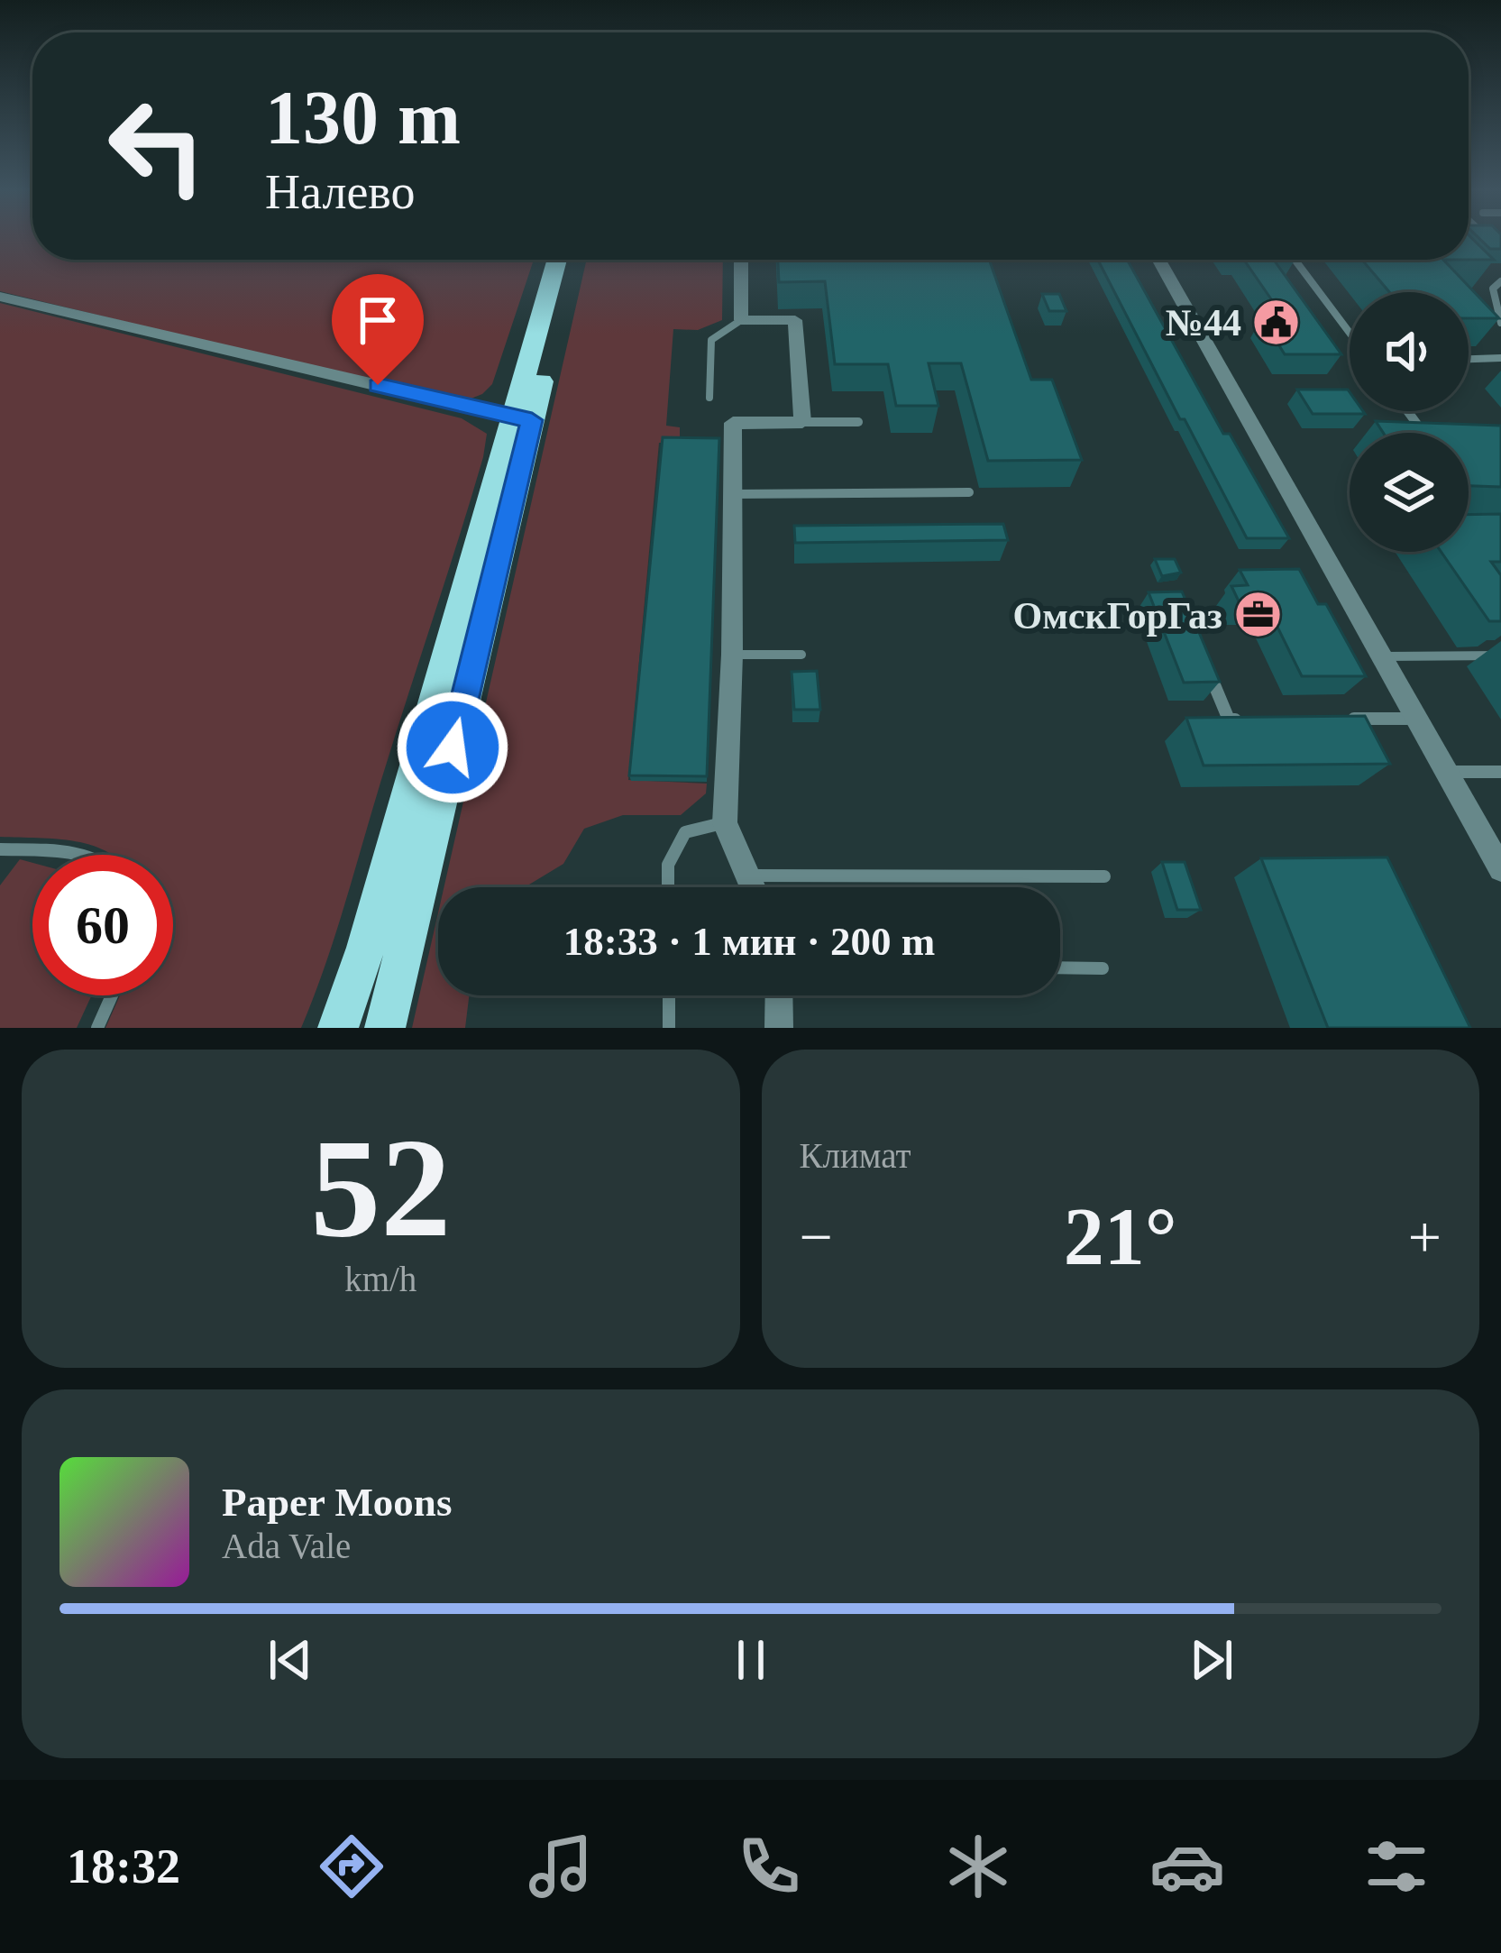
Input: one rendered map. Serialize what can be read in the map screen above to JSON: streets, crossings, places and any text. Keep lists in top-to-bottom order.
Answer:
{
  "places": {
    "public building": ["№44"],
    "office": ["ОмскГорГаз"]
  },
  "page": {
    "turn": ["130 m", "Налево"],
    "limit": "60",
    "trip": "18:33 · 1 мин · 200 m",
    "tile": [
      ["52", "km/h"],
      "Климат"
    ],
    "heat": ["−", "21°", "+"],
    "song": ["Paper Moons", "Ada Vale"],
    "tabs": "18:32"
  }
}
